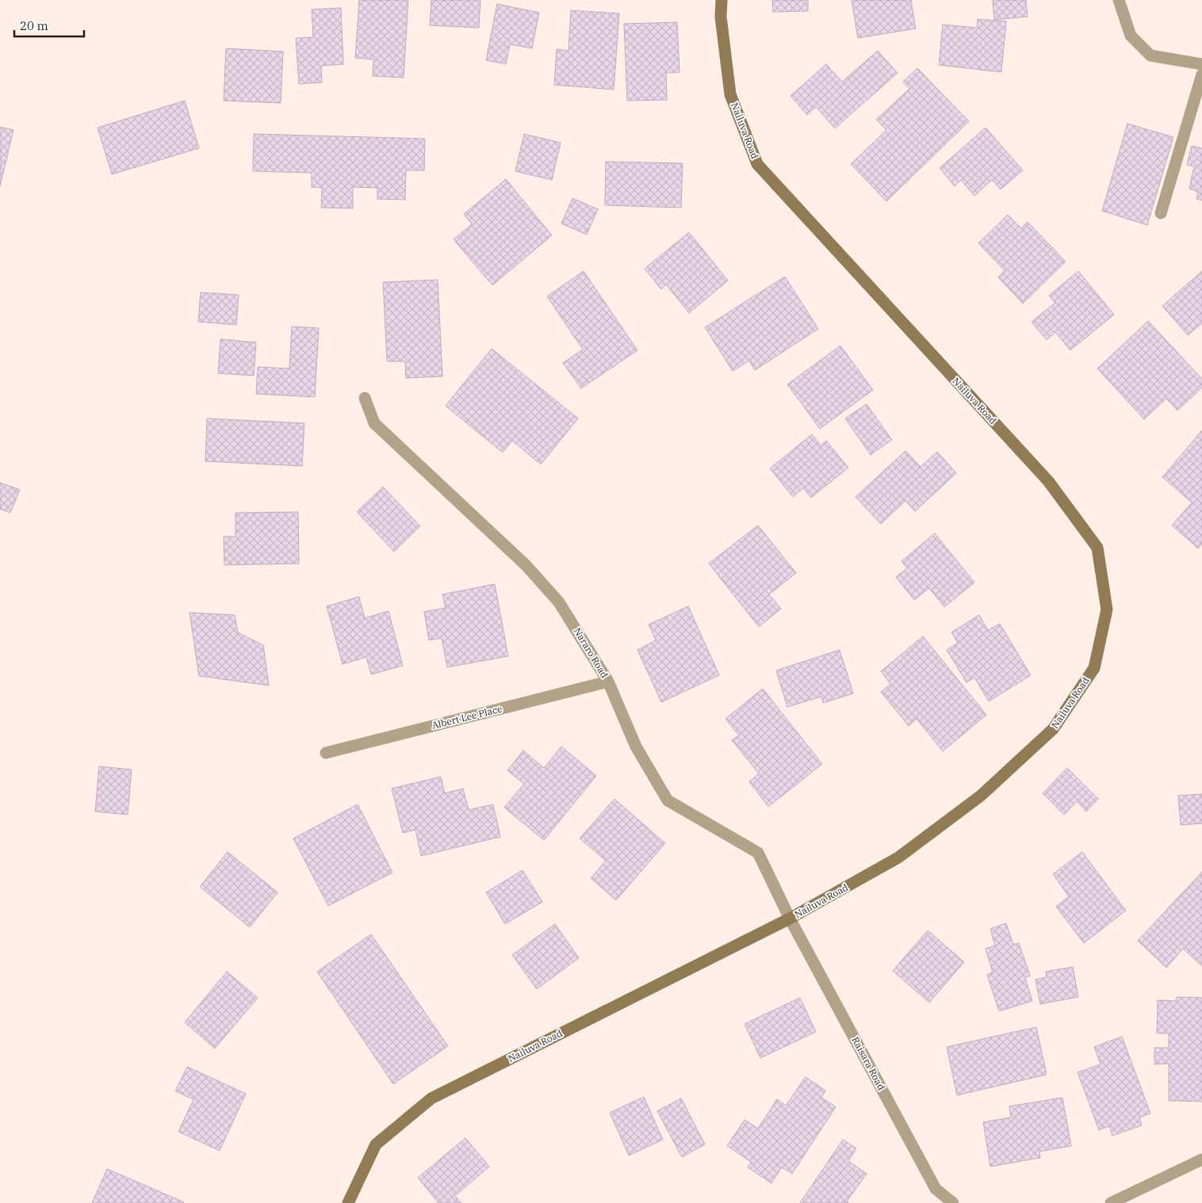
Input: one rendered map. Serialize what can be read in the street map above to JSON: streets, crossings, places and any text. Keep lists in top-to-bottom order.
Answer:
{
  "streets": {
    "main road": ["Nailuva Road"],
    "street": ["Nararo Road", "Albert Lee Place", "Raisara Road"]
  },
  "crossings": [
    ["Nailuva Road", "Nararo Road"],
    ["Nailuva Road", "Raisara Road"],
    ["Nararo Road", "Albert Lee Place"],
    ["Nararo Road", "Raisara Road"]
  ],
  "scale_bar": "20 m"
}
